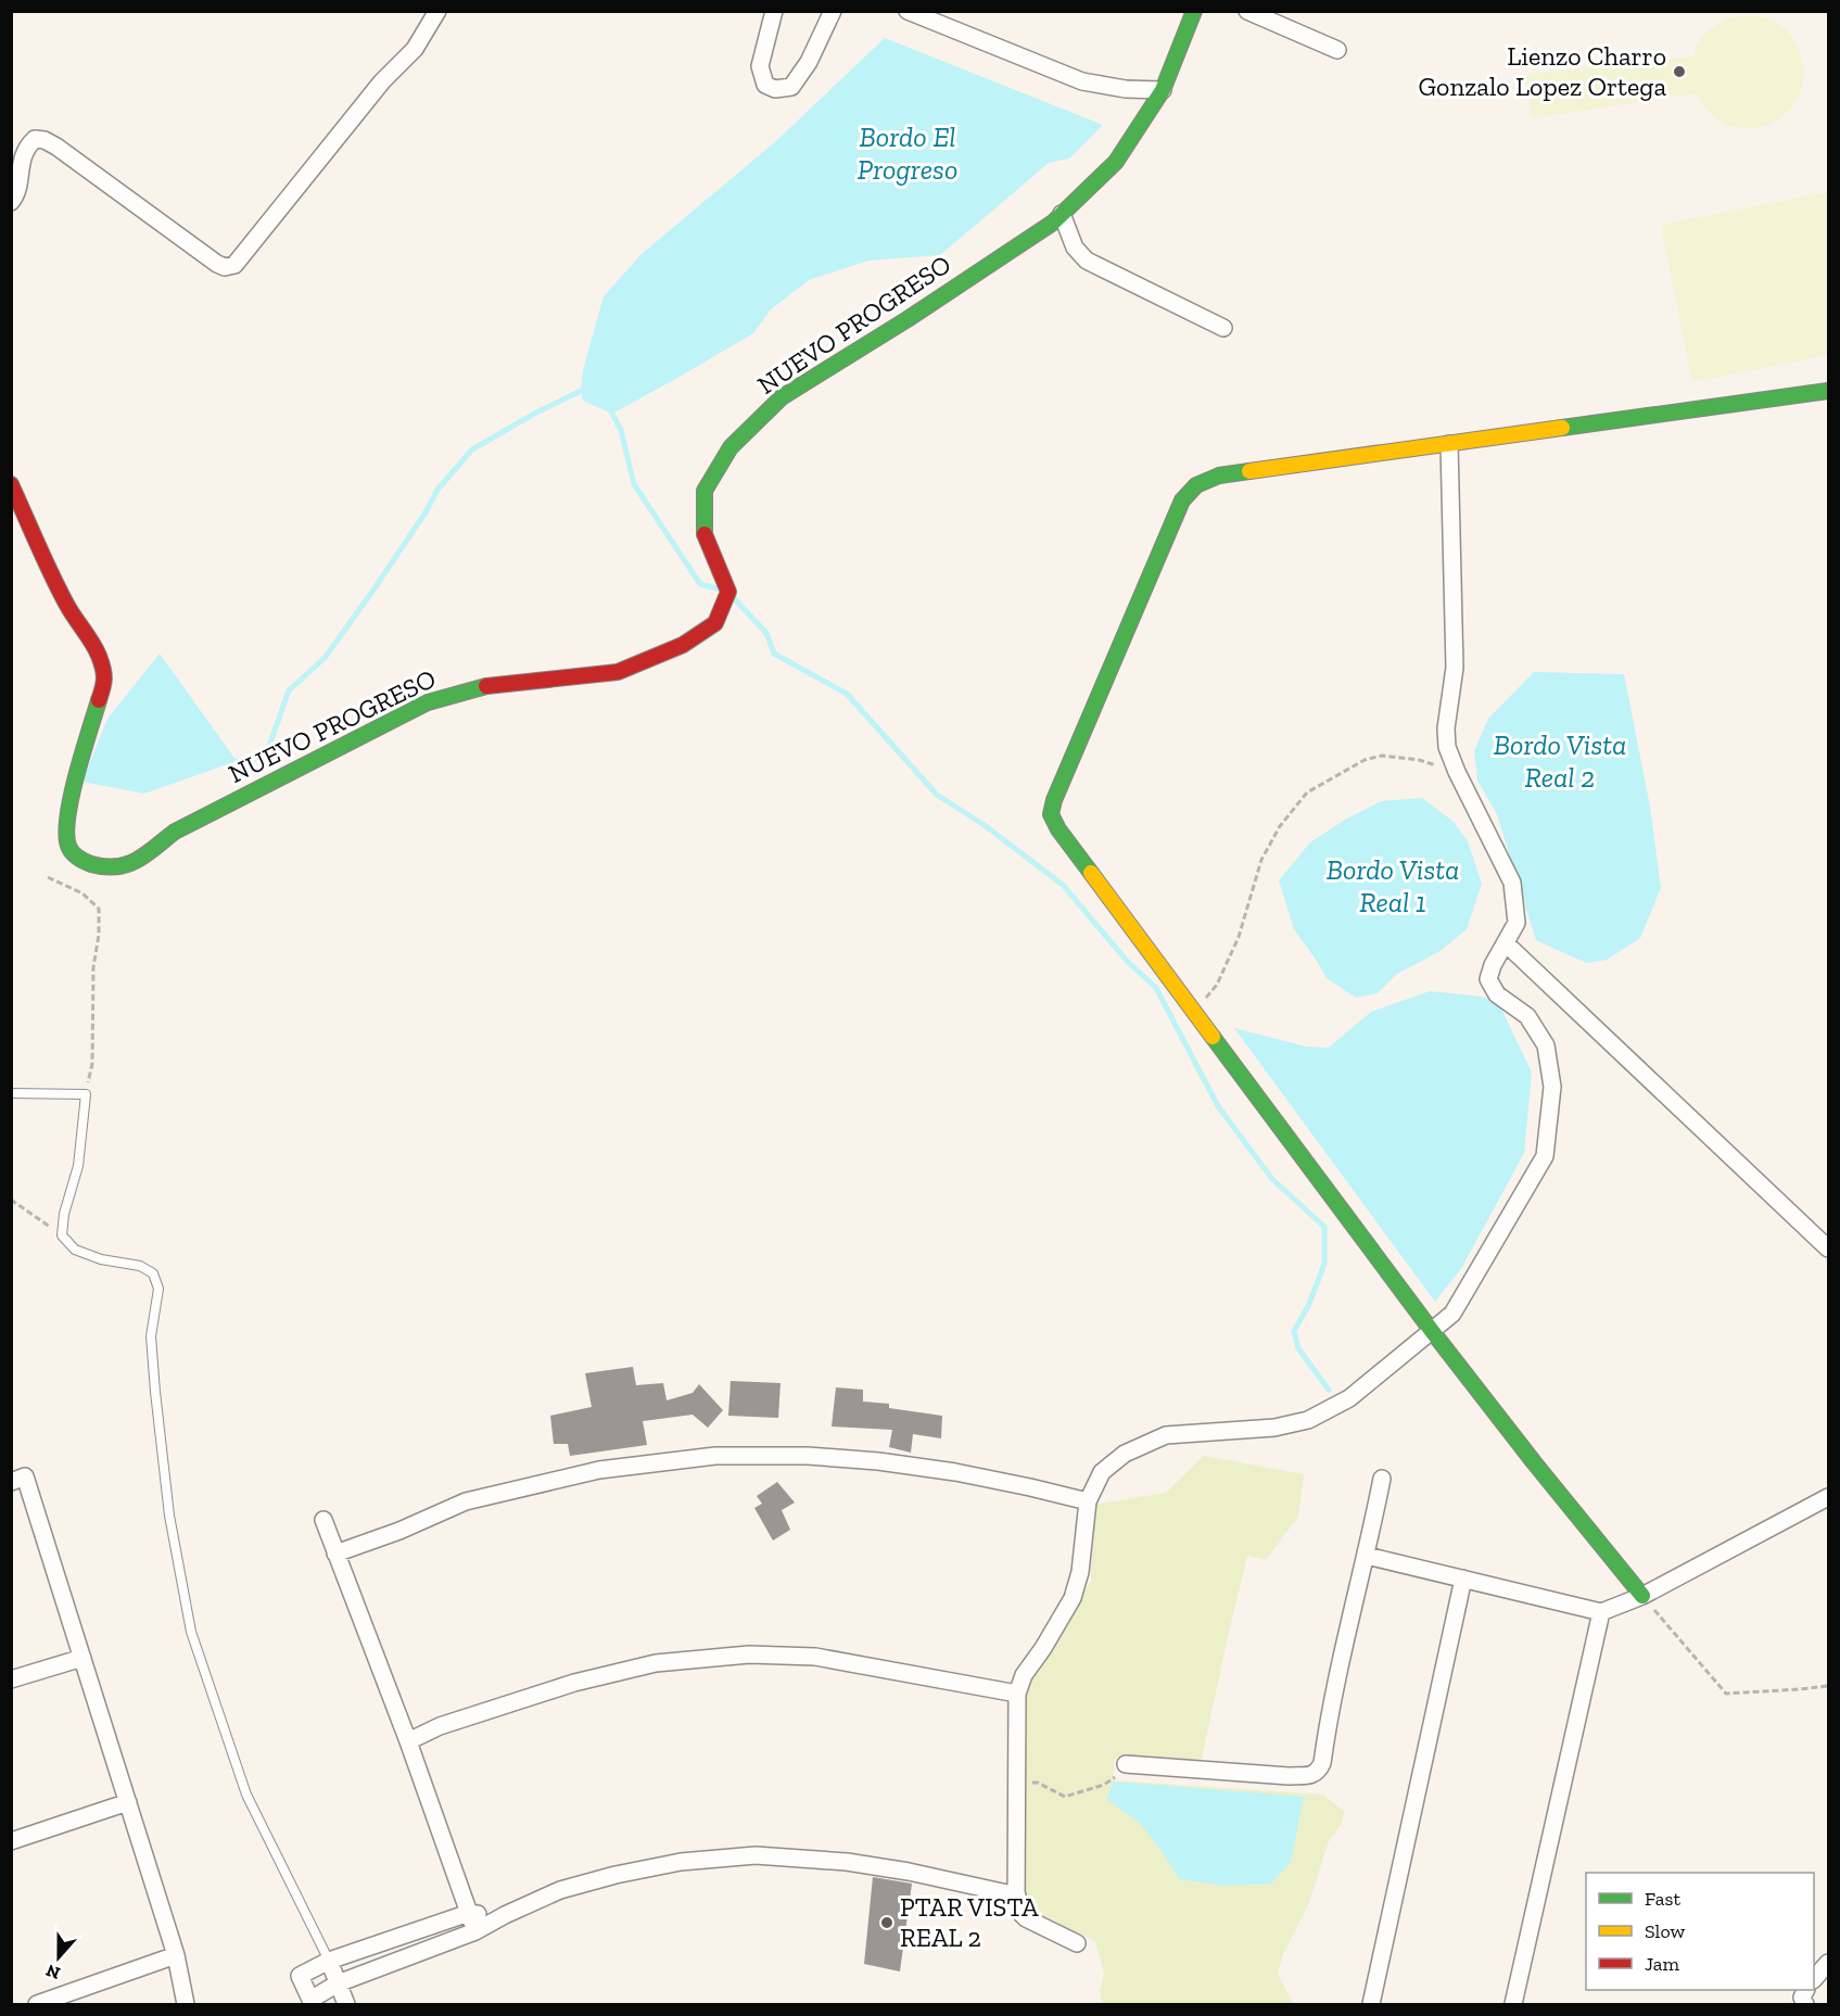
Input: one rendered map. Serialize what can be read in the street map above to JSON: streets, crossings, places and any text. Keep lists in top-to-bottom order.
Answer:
{
  "streets": {
    "street": ["NUEVO PROGRESO"]
  },
  "water": ["Bordo El Progreso", "Bordo Vista Real 2", "Bordo Vista Real 1"],
  "places": ["Lienzo Charro Gonzalo Lopez Ortega", "PTAR VISTA REAL 2"],
  "legend": ["Fast", "Slow", "Jam"],
  "north": "bottom"
}
